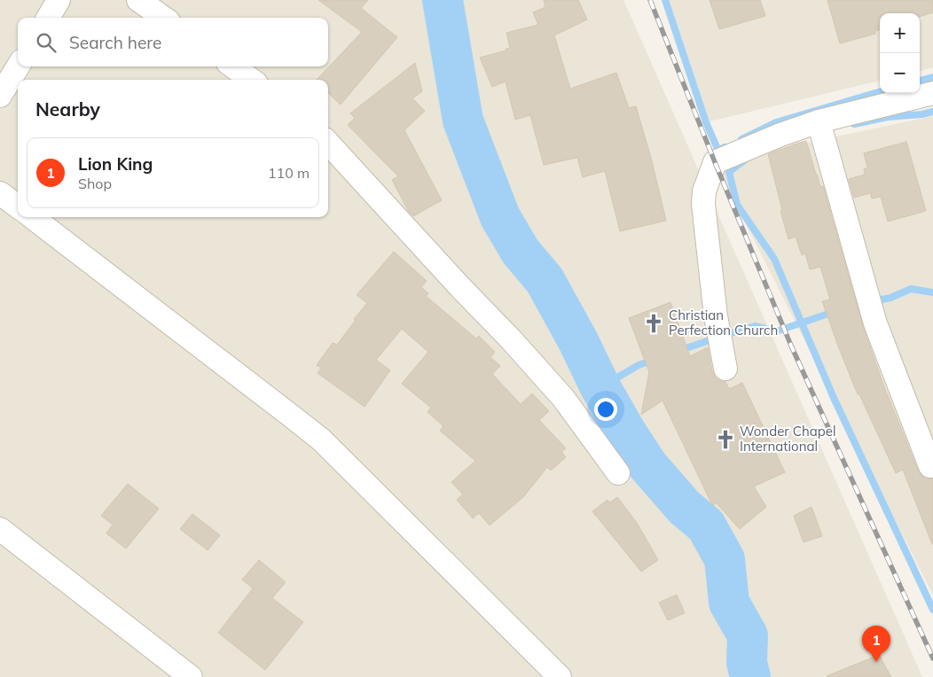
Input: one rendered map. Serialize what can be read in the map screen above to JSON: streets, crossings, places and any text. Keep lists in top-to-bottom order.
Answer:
{
  "places": {
    "church": ["Christian Perfection Church", "Wonder Chapel International"]
  },
  "page": {
    "map_buttons": ["+", "−"],
    "search": "Search here",
    "heading": "Nearby",
    "list": [
      {
        "mark": "1",
        "name": "Lion King",
        "note": "Shop",
        "value": "110 m"
      }
    ],
    "pins": "1"
  }
}
